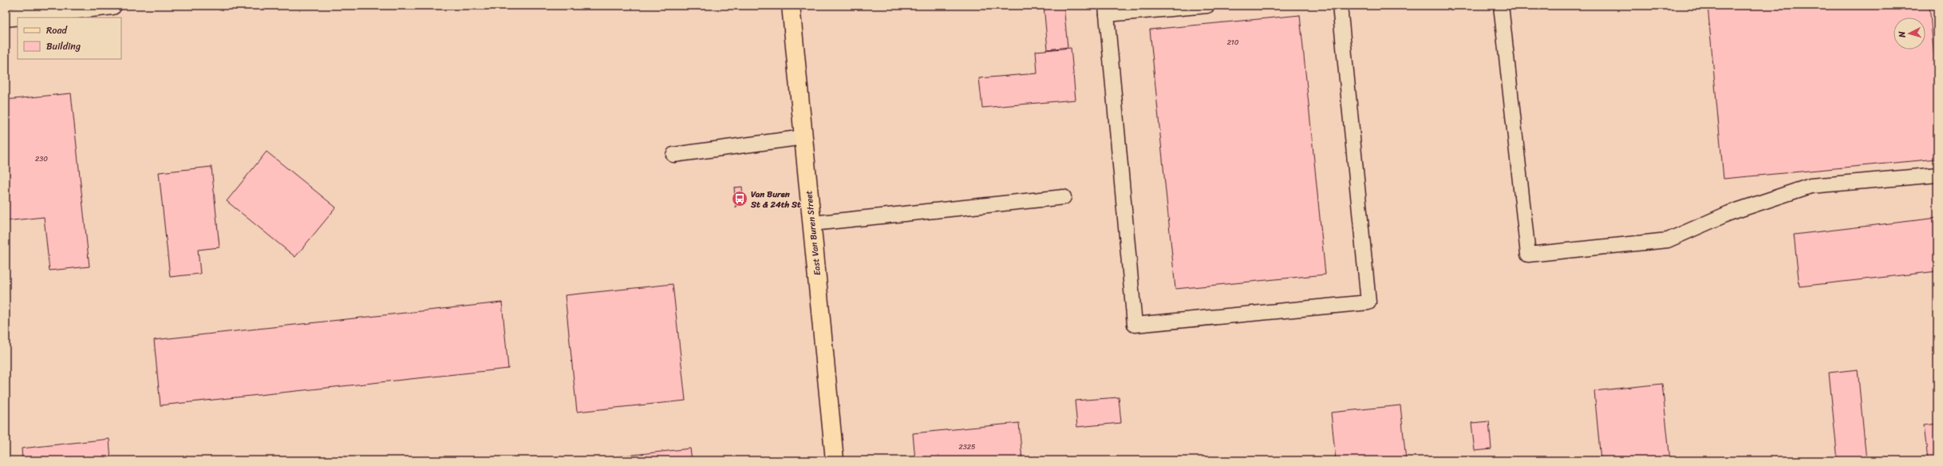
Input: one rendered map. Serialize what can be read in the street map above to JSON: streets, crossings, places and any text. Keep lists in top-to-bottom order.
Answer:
{
  "streets": {
    "main road": ["East Van Buren Street"]
  },
  "places": {
    "bus stop": ["Van Buren St & 24th St"]
  },
  "house_numbers": ["210", "230", "2325"],
  "legend": ["Road", "Building"],
  "north": "left"
}
